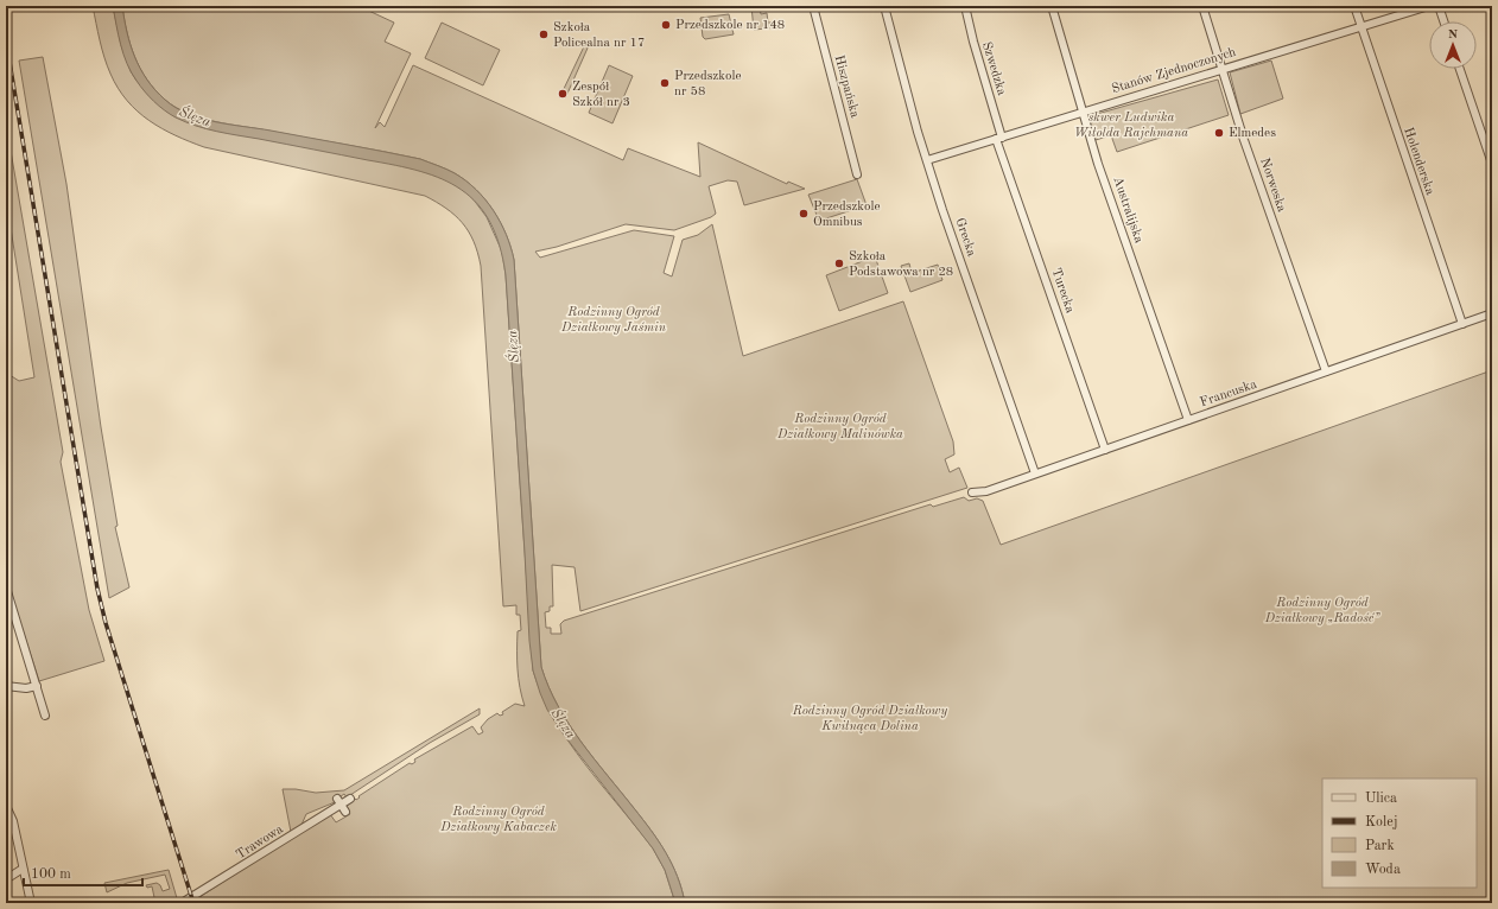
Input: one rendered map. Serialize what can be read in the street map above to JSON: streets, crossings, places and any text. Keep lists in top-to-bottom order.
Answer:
{
  "streets": {
    "street": [
      "Szwedzka",
      "Stanów Zjednoczonych",
      "Hiszpańska",
      "Holenderska",
      "Norweska",
      "Australijska",
      "Grecka",
      "Turecka",
      "Francuska",
      "Trawowa"
    ]
  },
  "crossings": [
    ["Szwedzka", "Stanów Zjednoczonych"],
    ["Szwedzka", "Turecka"],
    ["Stanów Zjednoczonych", "Holenderska"],
    ["Stanów Zjednoczonych", "Norweska"],
    ["Stanów Zjednoczonych", "Australijska"],
    ["Stanów Zjednoczonych", "Grecka"],
    ["Stanów Zjednoczonych", "Turecka"],
    ["Holenderska", "Francuska"],
    ["Norweska", "Francuska"],
    ["Australijska", "Francuska"],
    ["Grecka", "Francuska"],
    ["Turecka", "Francuska"]
  ],
  "water": ["Ślęza"],
  "parks": [
    "skwer Ludwika Witolda Rajchmana",
    "Rodzinny Ogród Działkowy Jaśmin",
    "Rodzinny Ogród Działkowy Malinówka",
    "Rodzinny Ogród Działkowy „Radość”",
    "Rodzinny Ogród Działkowy Kwitnąca Dolina",
    "Rodzinny Ogród Działkowy Kabaczek"
  ],
  "places": [
    "Przedszkole nr 148",
    "Szkoła Policealna nr 17",
    "Przedszkole nr 58",
    "Zespół Szkół nr 3",
    "Elmedes",
    "Przedszkole Omnibus",
    "Szkoła Podstawowa nr 28"
  ],
  "legend": [
    "Ulica",
    "Kolej",
    "Park",
    "Woda"
  ],
  "scale_bar": "100 m",
  "north": "top"
}
